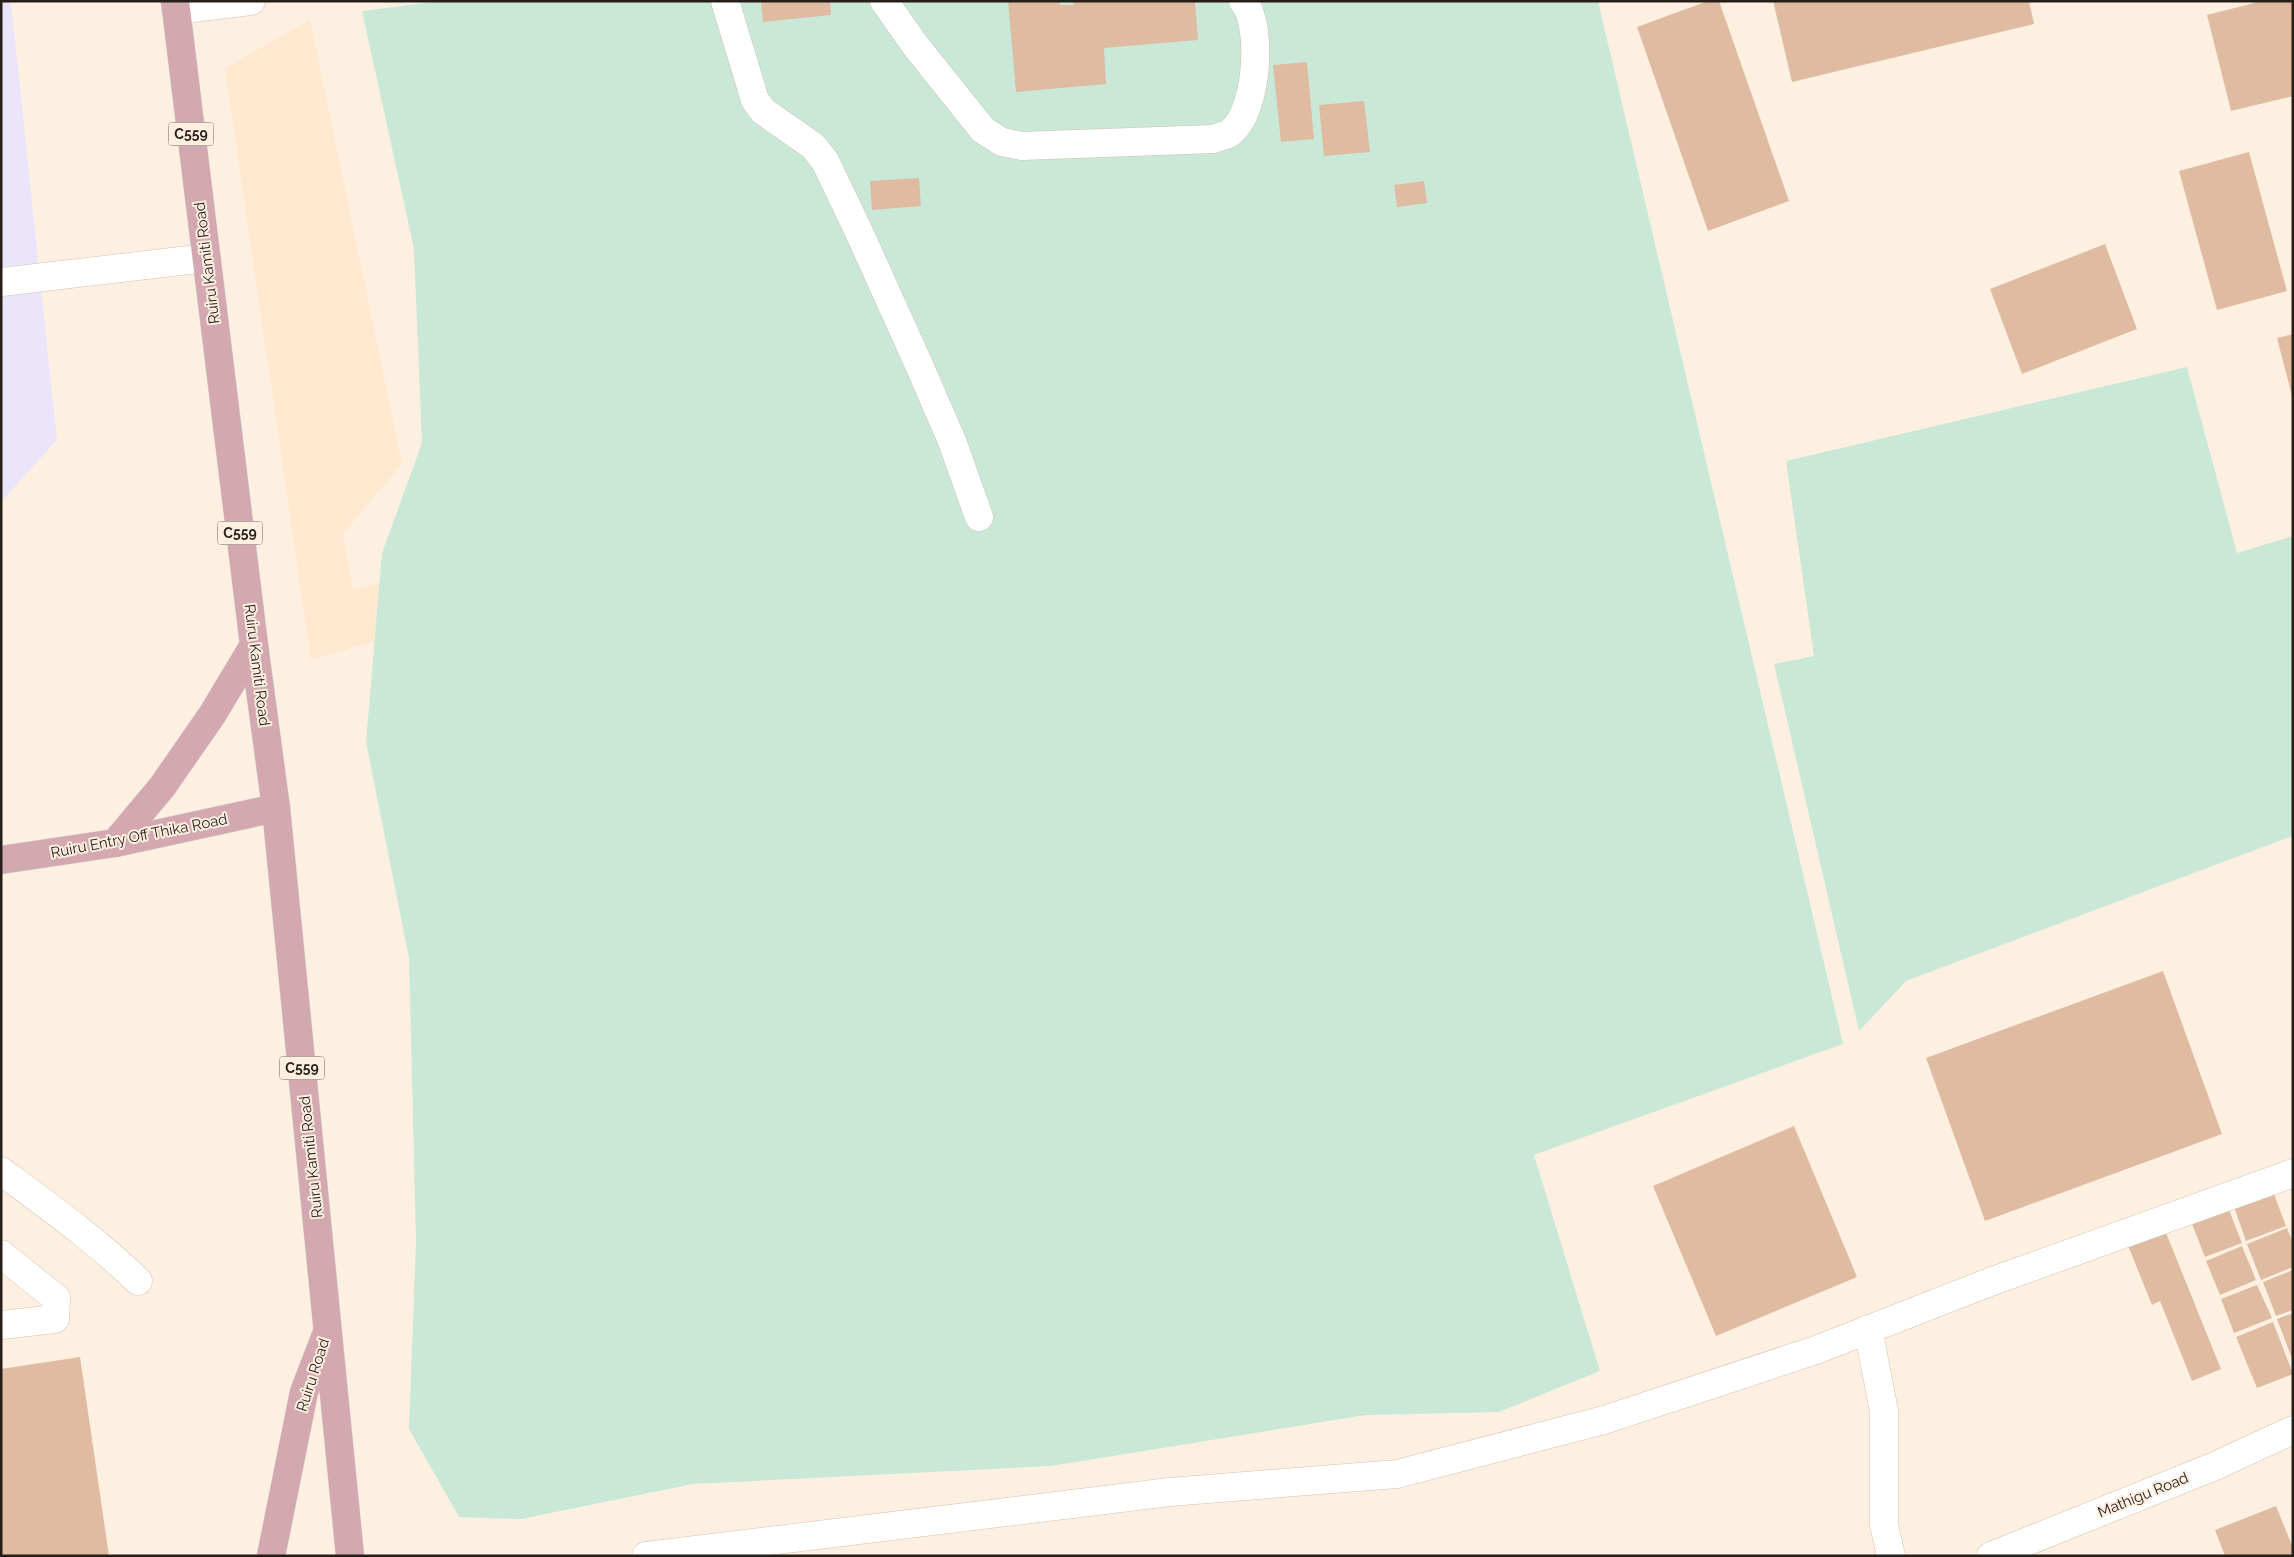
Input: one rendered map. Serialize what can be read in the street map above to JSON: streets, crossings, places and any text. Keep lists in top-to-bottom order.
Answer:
{
  "streets": {
    "main road": [
      "C559",
      "Ruiru Kamiti Road",
      "Ruiru Entry Off Thika Road",
      "Ruiru Road"
    ],
    "street": ["Mathigu Road"]
  },
  "crossings": [
    ["Ruiru Kamiti Road", "Ruiru Entry Off Thika Road"],
    ["Ruiru Kamiti Road", "Ruiru Road"]
  ]
}
